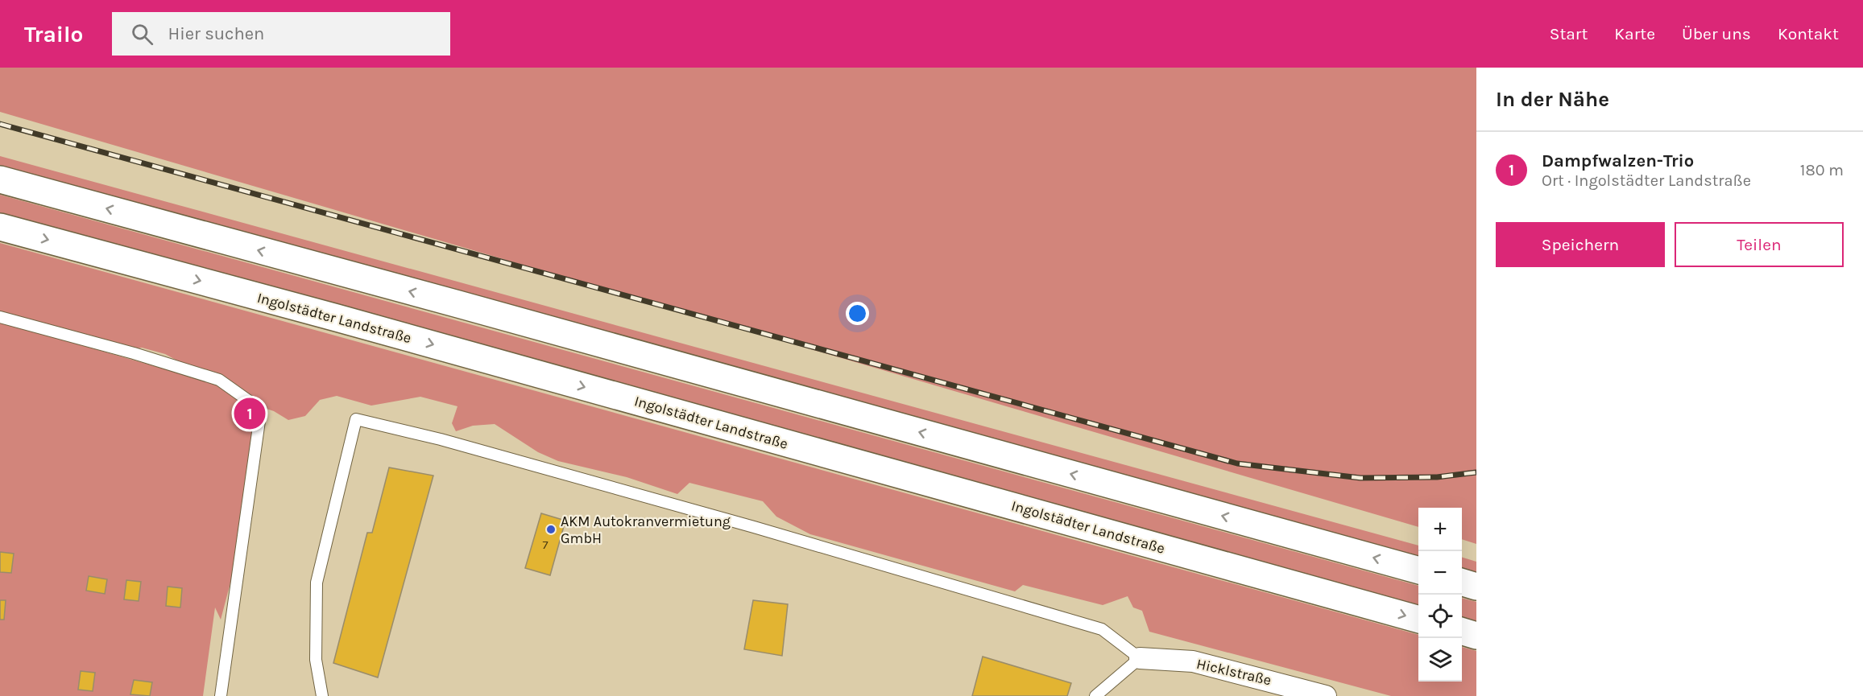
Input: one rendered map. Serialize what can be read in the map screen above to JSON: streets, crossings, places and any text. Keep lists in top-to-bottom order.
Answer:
{
  "streets": {
    "main road": ["Ingolstädter Landstraße"],
    "street": ["Hicklstraße"]
  },
  "places": ["AKM Autokranvermietung GmbH"],
  "house_numbers": ["7"],
  "page": {
    "header": "Trailo",
    "search": "Hier suchen",
    "nav": [
      "Start",
      "Karte",
      "Über uns",
      "Kontakt"
    ],
    "heading": "In der Nähe",
    "list": [
      {
        "mark": "1",
        "name": "Dampfwalzen-Trio",
        "note": "Ort · Ingolstädter Landstraße",
        "value": "180 m"
      }
    ],
    "buttons": ["Speichern", "Teilen"],
    "pins": "1",
    "map_buttons": ["+", "−"]
  }
}
